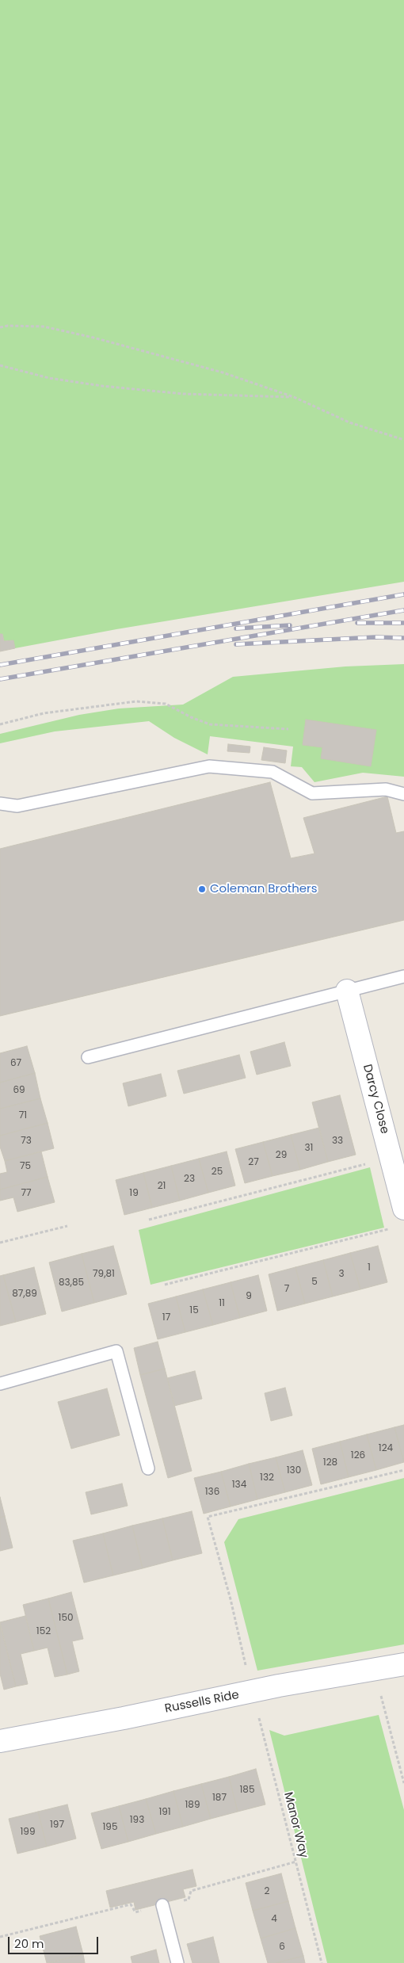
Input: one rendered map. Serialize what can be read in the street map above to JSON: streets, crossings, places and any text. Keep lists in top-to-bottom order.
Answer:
{
  "streets": {
    "street": ["Darcy Close", "Russells Ride"],
    "path": ["Manor Way"]
  },
  "crossings": [
    ["Russells Ride", "Manor Way"]
  ],
  "places": ["Coleman Brothers"],
  "house_numbers": [
    "67",
    "69",
    "71",
    "73",
    "33",
    "31",
    "29",
    "27",
    "75",
    "25",
    "23",
    "21",
    "77",
    "19",
    "1",
    "79,81",
    "3",
    "5",
    "83,85",
    "7",
    "87,89",
    "9",
    "11",
    "15",
    "17",
    "124",
    "126",
    "128",
    "130",
    "132",
    "134",
    "136",
    "150",
    "152",
    "185",
    "187",
    "189",
    "191",
    "193",
    "197",
    "195",
    "199",
    "2",
    "4",
    "6"
  ],
  "scale_bar": "20 m"
}
